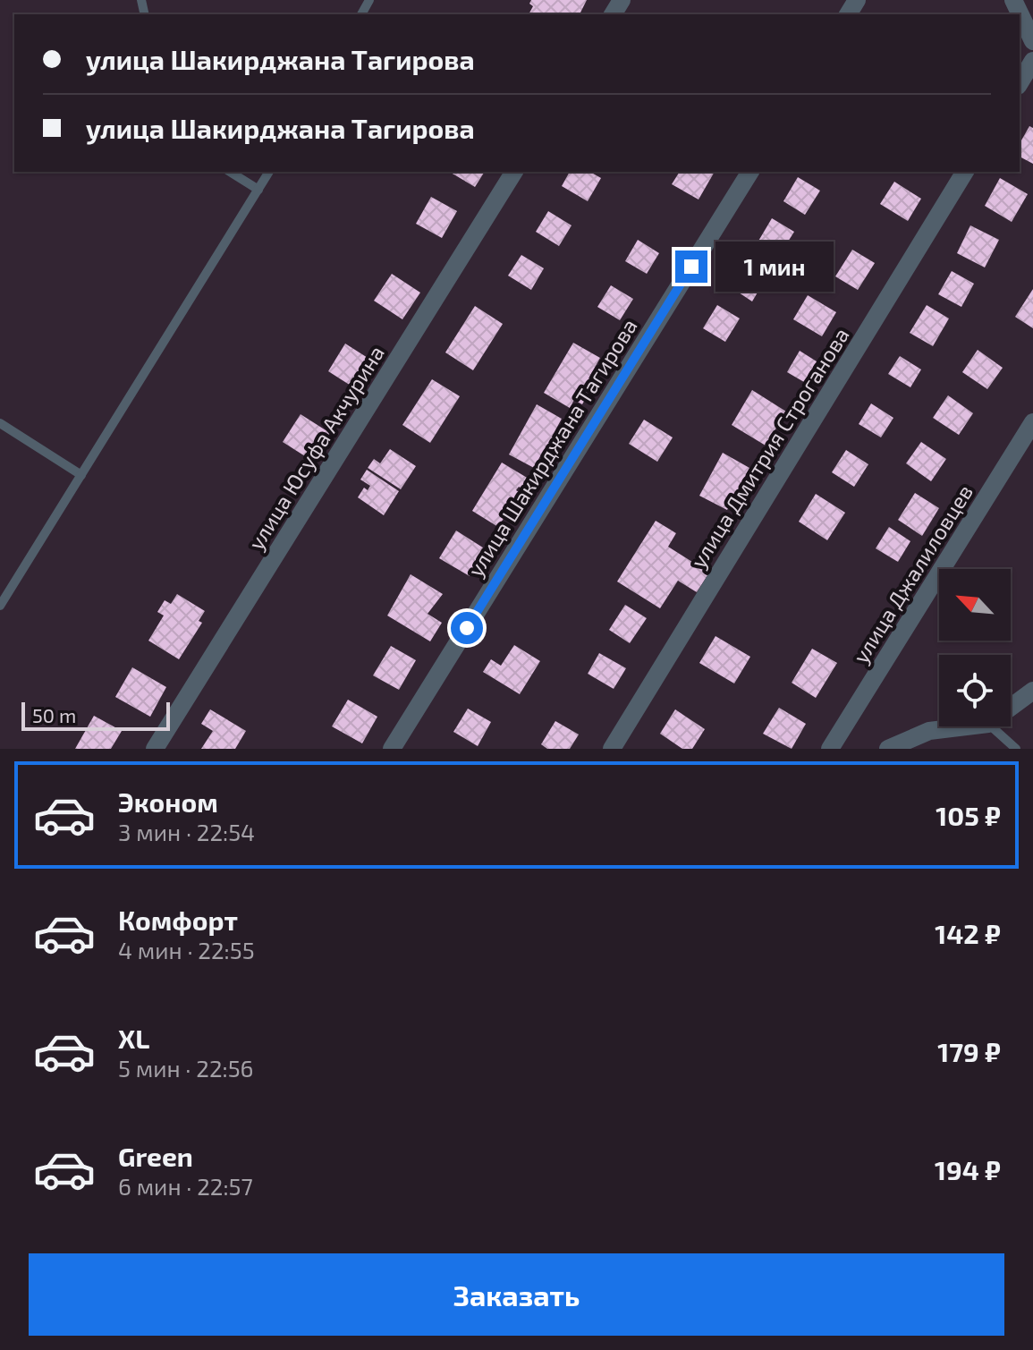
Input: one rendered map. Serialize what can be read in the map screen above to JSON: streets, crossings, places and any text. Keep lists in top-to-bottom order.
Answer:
{
  "streets": {
    "street": [
      "улица Юсуфа Акчурина",
      "улица Шакирджана Тагирова",
      "улица Дмитрия Строганова",
      "улица Джалиловцев"
    ]
  },
  "scale_bar": "50 m",
  "north": "top left",
  "page": {
    "banner": ["улица Шакирджана Тагирова", "улица Шакирджана Тагирова"],
    "bubble": "1 мин",
    "scale": "50 m",
    "list": [
      {
        "name": "Эконом",
        "note": "3 мин · 22:54",
        "value": "105 ₽"
      },
      {
        "name": "Комфорт",
        "note": "4 мин · 22:55",
        "value": "142 ₽"
      },
      {
        "name": "XL",
        "note": "5 мин · 22:56",
        "value": "179 ₽"
      },
      {
        "name": "Green",
        "note": "6 мин · 22:57",
        "value": "194 ₽"
      }
    ],
    "buttons": "Заказать"
  }
}
